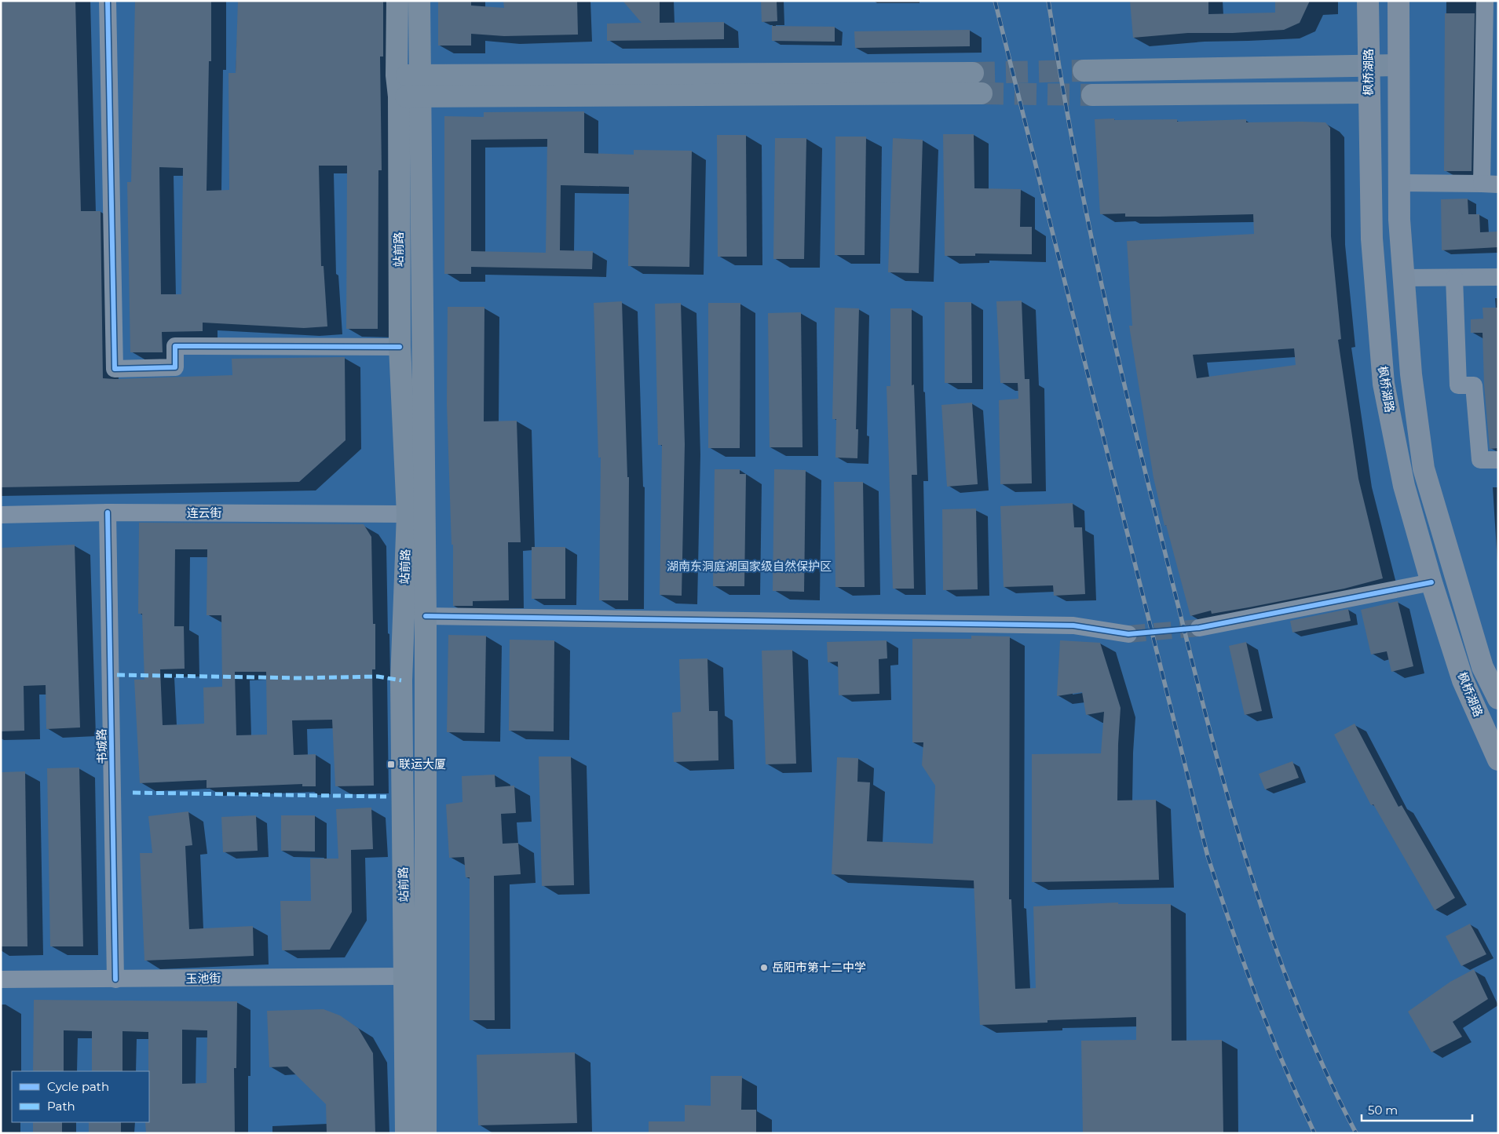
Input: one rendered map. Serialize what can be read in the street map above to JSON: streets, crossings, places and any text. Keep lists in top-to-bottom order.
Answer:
{
  "streets": {
    "main road": ["枫桥湖路", "站前路"],
    "street": ["连云街", "书城路", "玉池街"]
  },
  "crossings": [
    ["站前路", "连云街"],
    ["站前路", "玉池街"],
    ["连云街", "书城路"],
    ["书城路", "玉池街"]
  ],
  "parks": ["湖南东洞庭湖国家级自然保护区"],
  "places": {
    "transit": ["联运大厦"],
    "other": ["岳阳市第十二中学"]
  },
  "legend": ["Cycle path", "Path"],
  "scale_bar": "50 m"
}
